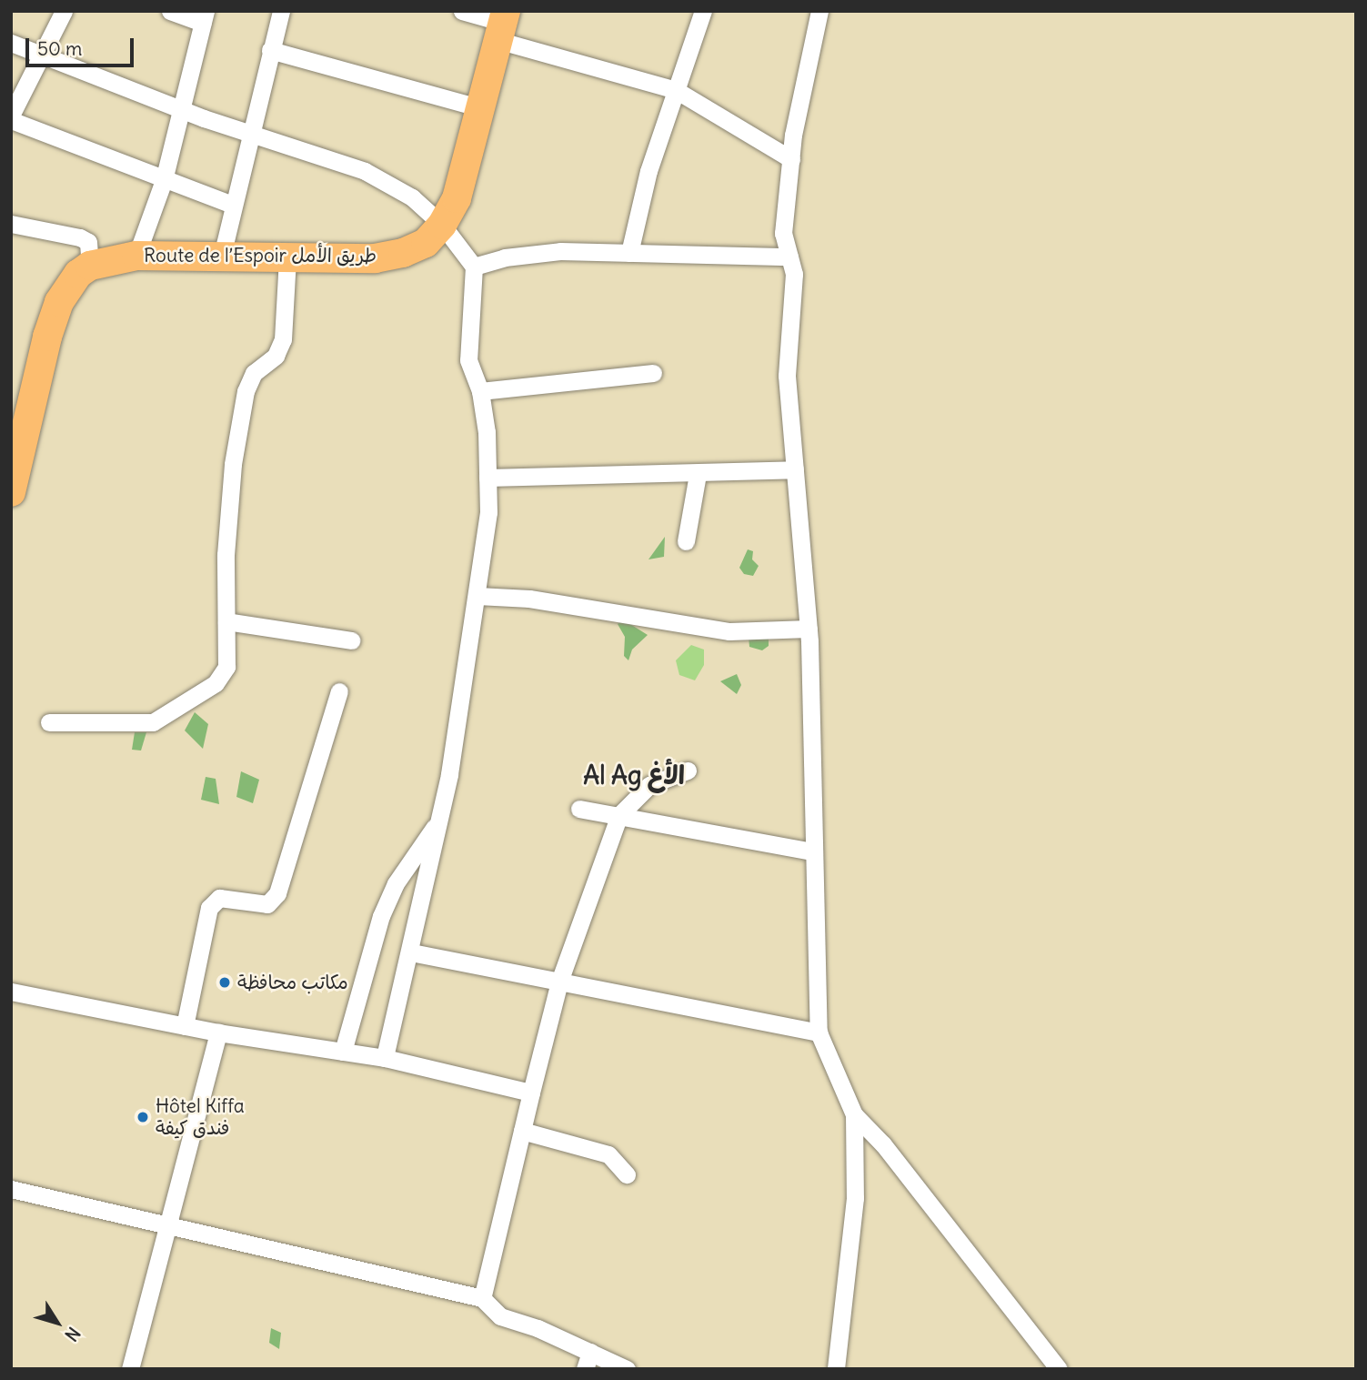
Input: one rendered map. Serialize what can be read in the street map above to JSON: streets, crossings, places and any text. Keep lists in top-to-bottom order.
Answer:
{
  "streets": {
    "highway": ["Route de l’Espoir طريق الأمل"]
  },
  "districts": ["Al Ag الأغ"],
  "places": ["مكاتب محافظة", "Hôtel Kiffa فندق كيفة"],
  "scale_bar": "50 m",
  "north": "bottom right"
}
